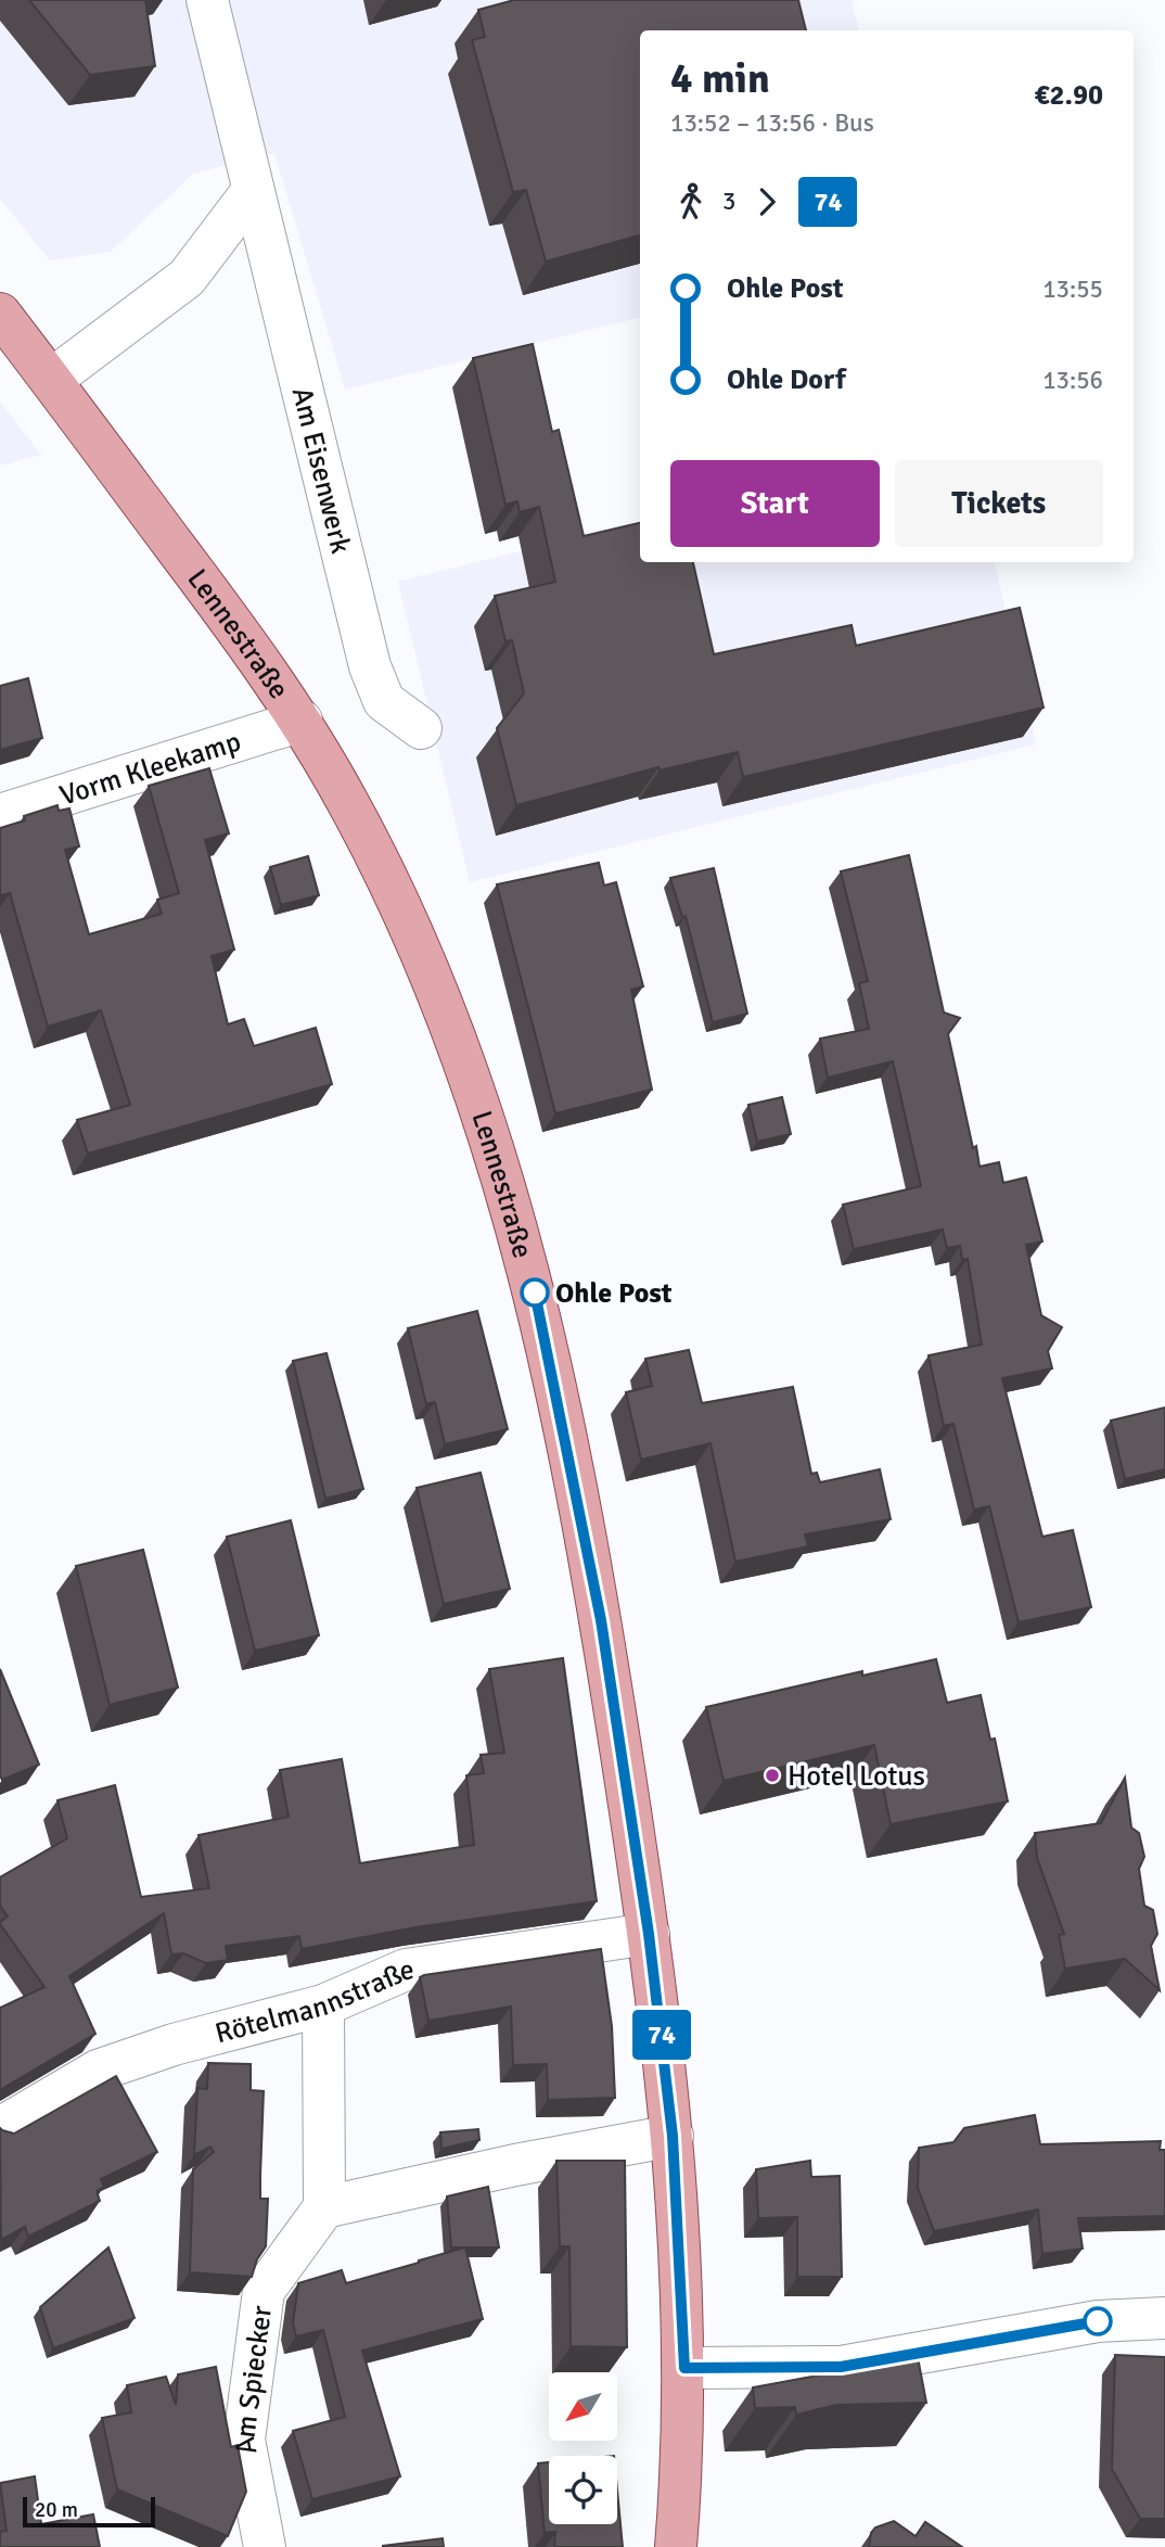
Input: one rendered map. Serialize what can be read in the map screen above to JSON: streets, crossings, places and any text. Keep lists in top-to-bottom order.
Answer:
{
  "streets": {
    "main road": ["Lennestraße"],
    "street": [
      "Am Eisenwerk",
      "Vorm Kleekamp",
      "Rötelmannstraße",
      "Am Spiecker"
    ]
  },
  "crossings": [
    ["Lennestraße", "Vorm Kleekamp"],
    ["Lennestraße", "Rötelmannstraße"]
  ],
  "places": ["Ohle Post", "Hotel Lotus"],
  "lines": ["bus line 74"],
  "scale_bar": "20 m",
  "north": "bottom left",
  "page": {
    "on_map": "74",
    "heading": ["4 min", "13:52 – 13:56 · Bus", "€2.90"],
    "legs": ["3", "74"],
    "list": [
      {
        "name": "Ohle Post",
        "value": "13:55"
      },
      {
        "name": "Ohle Dorf",
        "value": "13:56"
      }
    ],
    "buttons": ["Start", "Tickets"],
    "scale": "20 m"
  }
}
